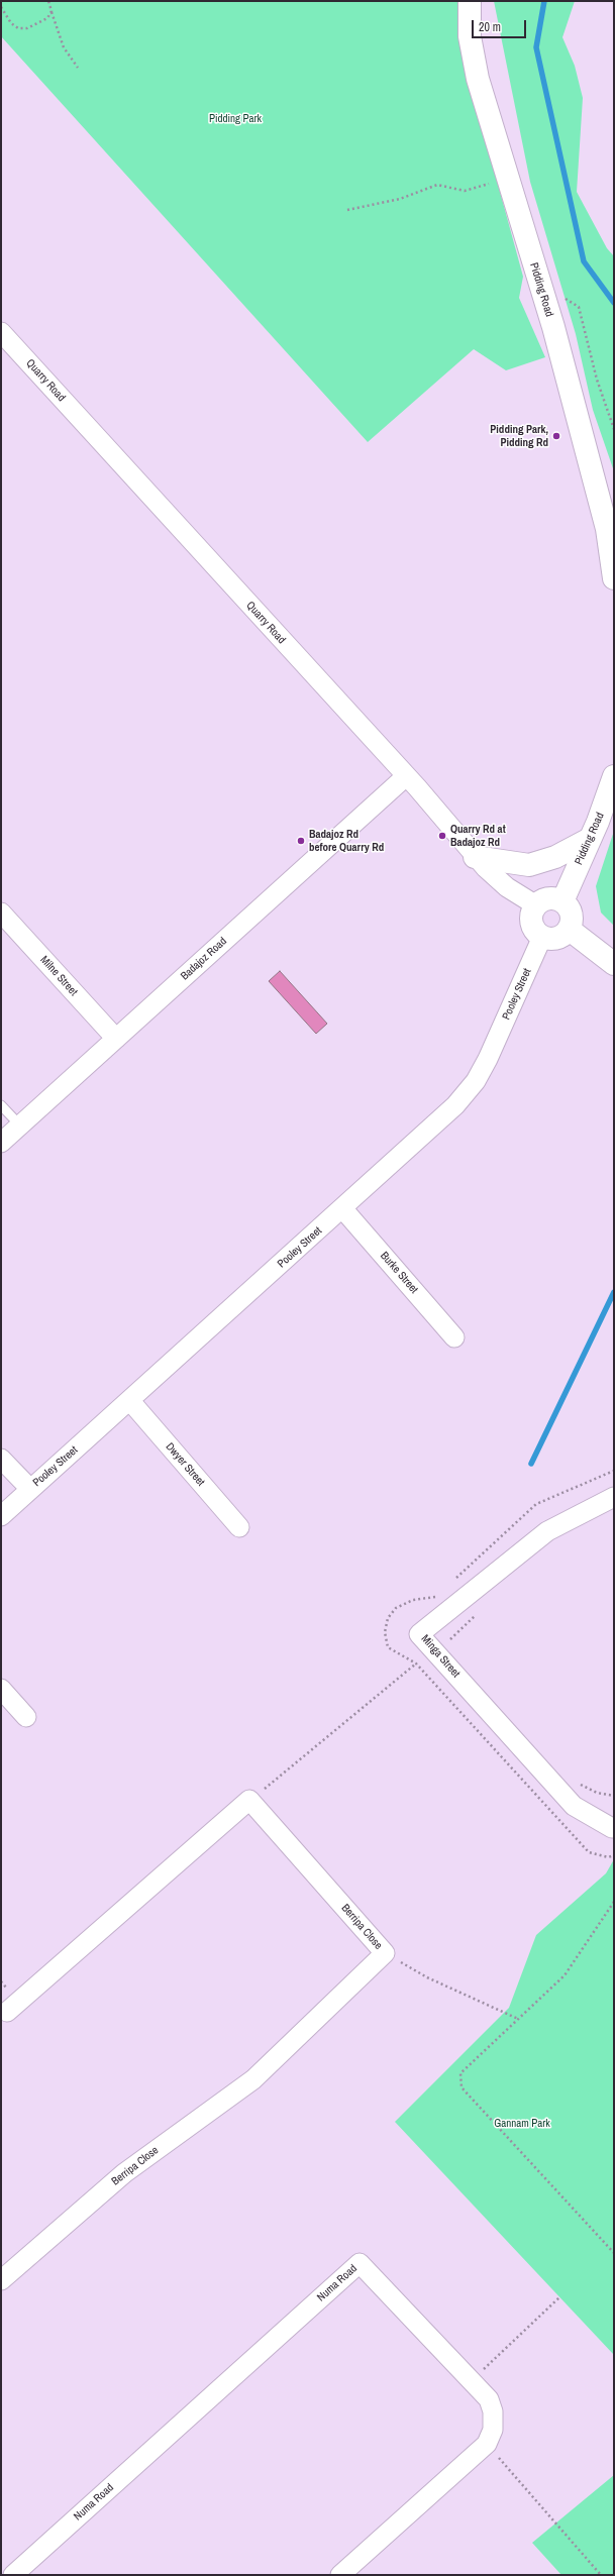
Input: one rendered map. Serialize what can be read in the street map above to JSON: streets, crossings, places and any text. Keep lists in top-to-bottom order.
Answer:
{
  "streets": {
    "street": [
      "Pidding Road",
      "Quarry Road",
      "Badajoz Road",
      "Milne Street",
      "Pooley Street",
      "Burke Street",
      "Dwyer Street",
      "Minga Street",
      "Berripa Close",
      "Numa Road"
    ]
  },
  "crossings": [
    ["Pidding Road", "Quarry Road"],
    ["Pidding Road", "Pooley Street"],
    ["Quarry Road", "Badajoz Road"],
    ["Quarry Road", "Pooley Street"],
    ["Badajoz Road", "Milne Street"],
    ["Pooley Street", "Burke Street"],
    ["Pooley Street", "Dwyer Street"]
  ],
  "parks": ["Pidding Park", "Gannam Park"],
  "places": ["Pidding Park, Pidding Rd", "Quarry Rd at Badajoz Rd", "Badajoz Rd before Quarry Rd"],
  "scale_bar": "20 m"
}
